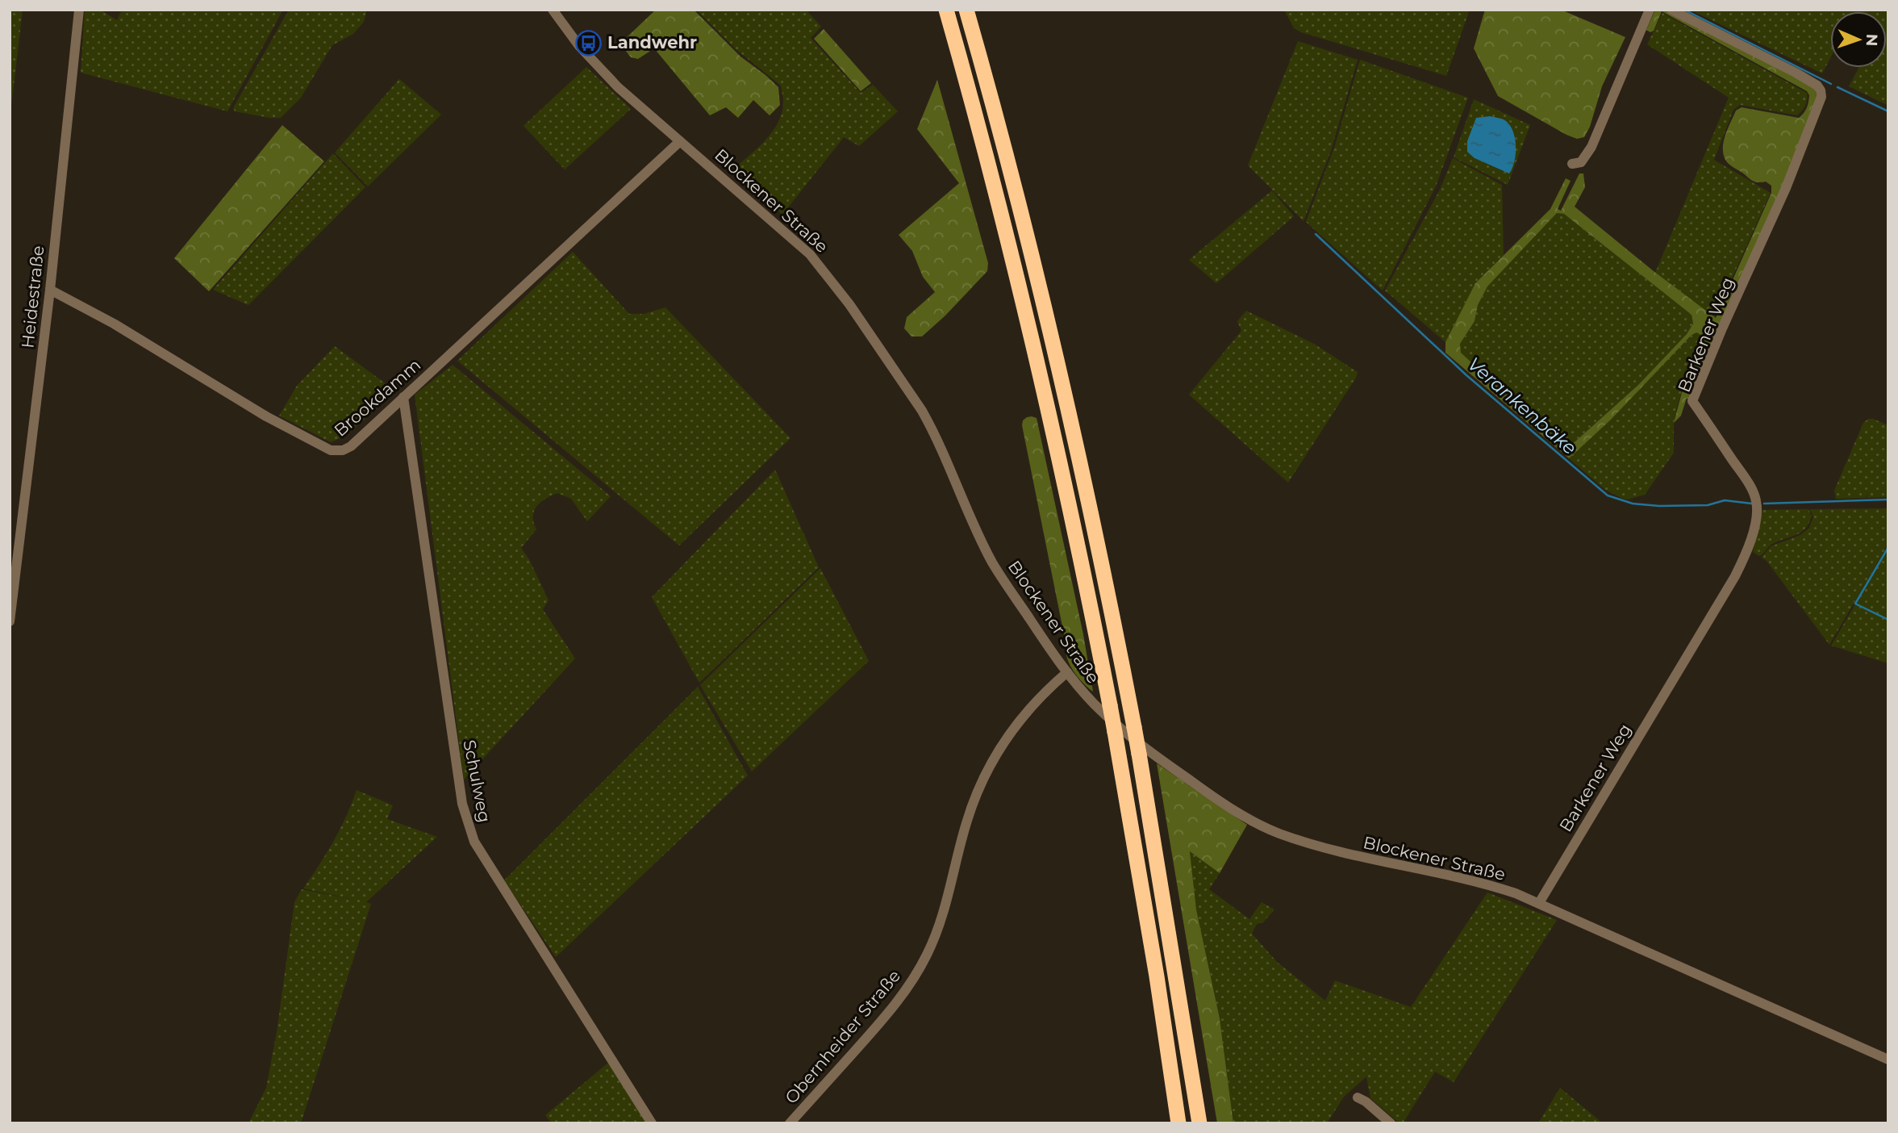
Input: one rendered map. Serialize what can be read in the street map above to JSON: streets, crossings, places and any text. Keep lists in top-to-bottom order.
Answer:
{
  "streets": {
    "street": [
      "Blockener Straße",
      "Heidestraße",
      "Barkener Weg",
      "Brookdamm",
      "Schulweg",
      "Obernheider Straße"
    ]
  },
  "crossings": [
    ["Blockener Straße", "Barkener Weg"],
    ["Blockener Straße", "Brookdamm"],
    ["Blockener Straße", "Obernheider Straße"],
    ["Heidestraße", "Brookdamm"],
    ["Brookdamm", "Schulweg"]
  ],
  "water": ["Verankenbäke"],
  "places": {
    "bus stop": ["Landwehr"]
  },
  "north": "right"
}
